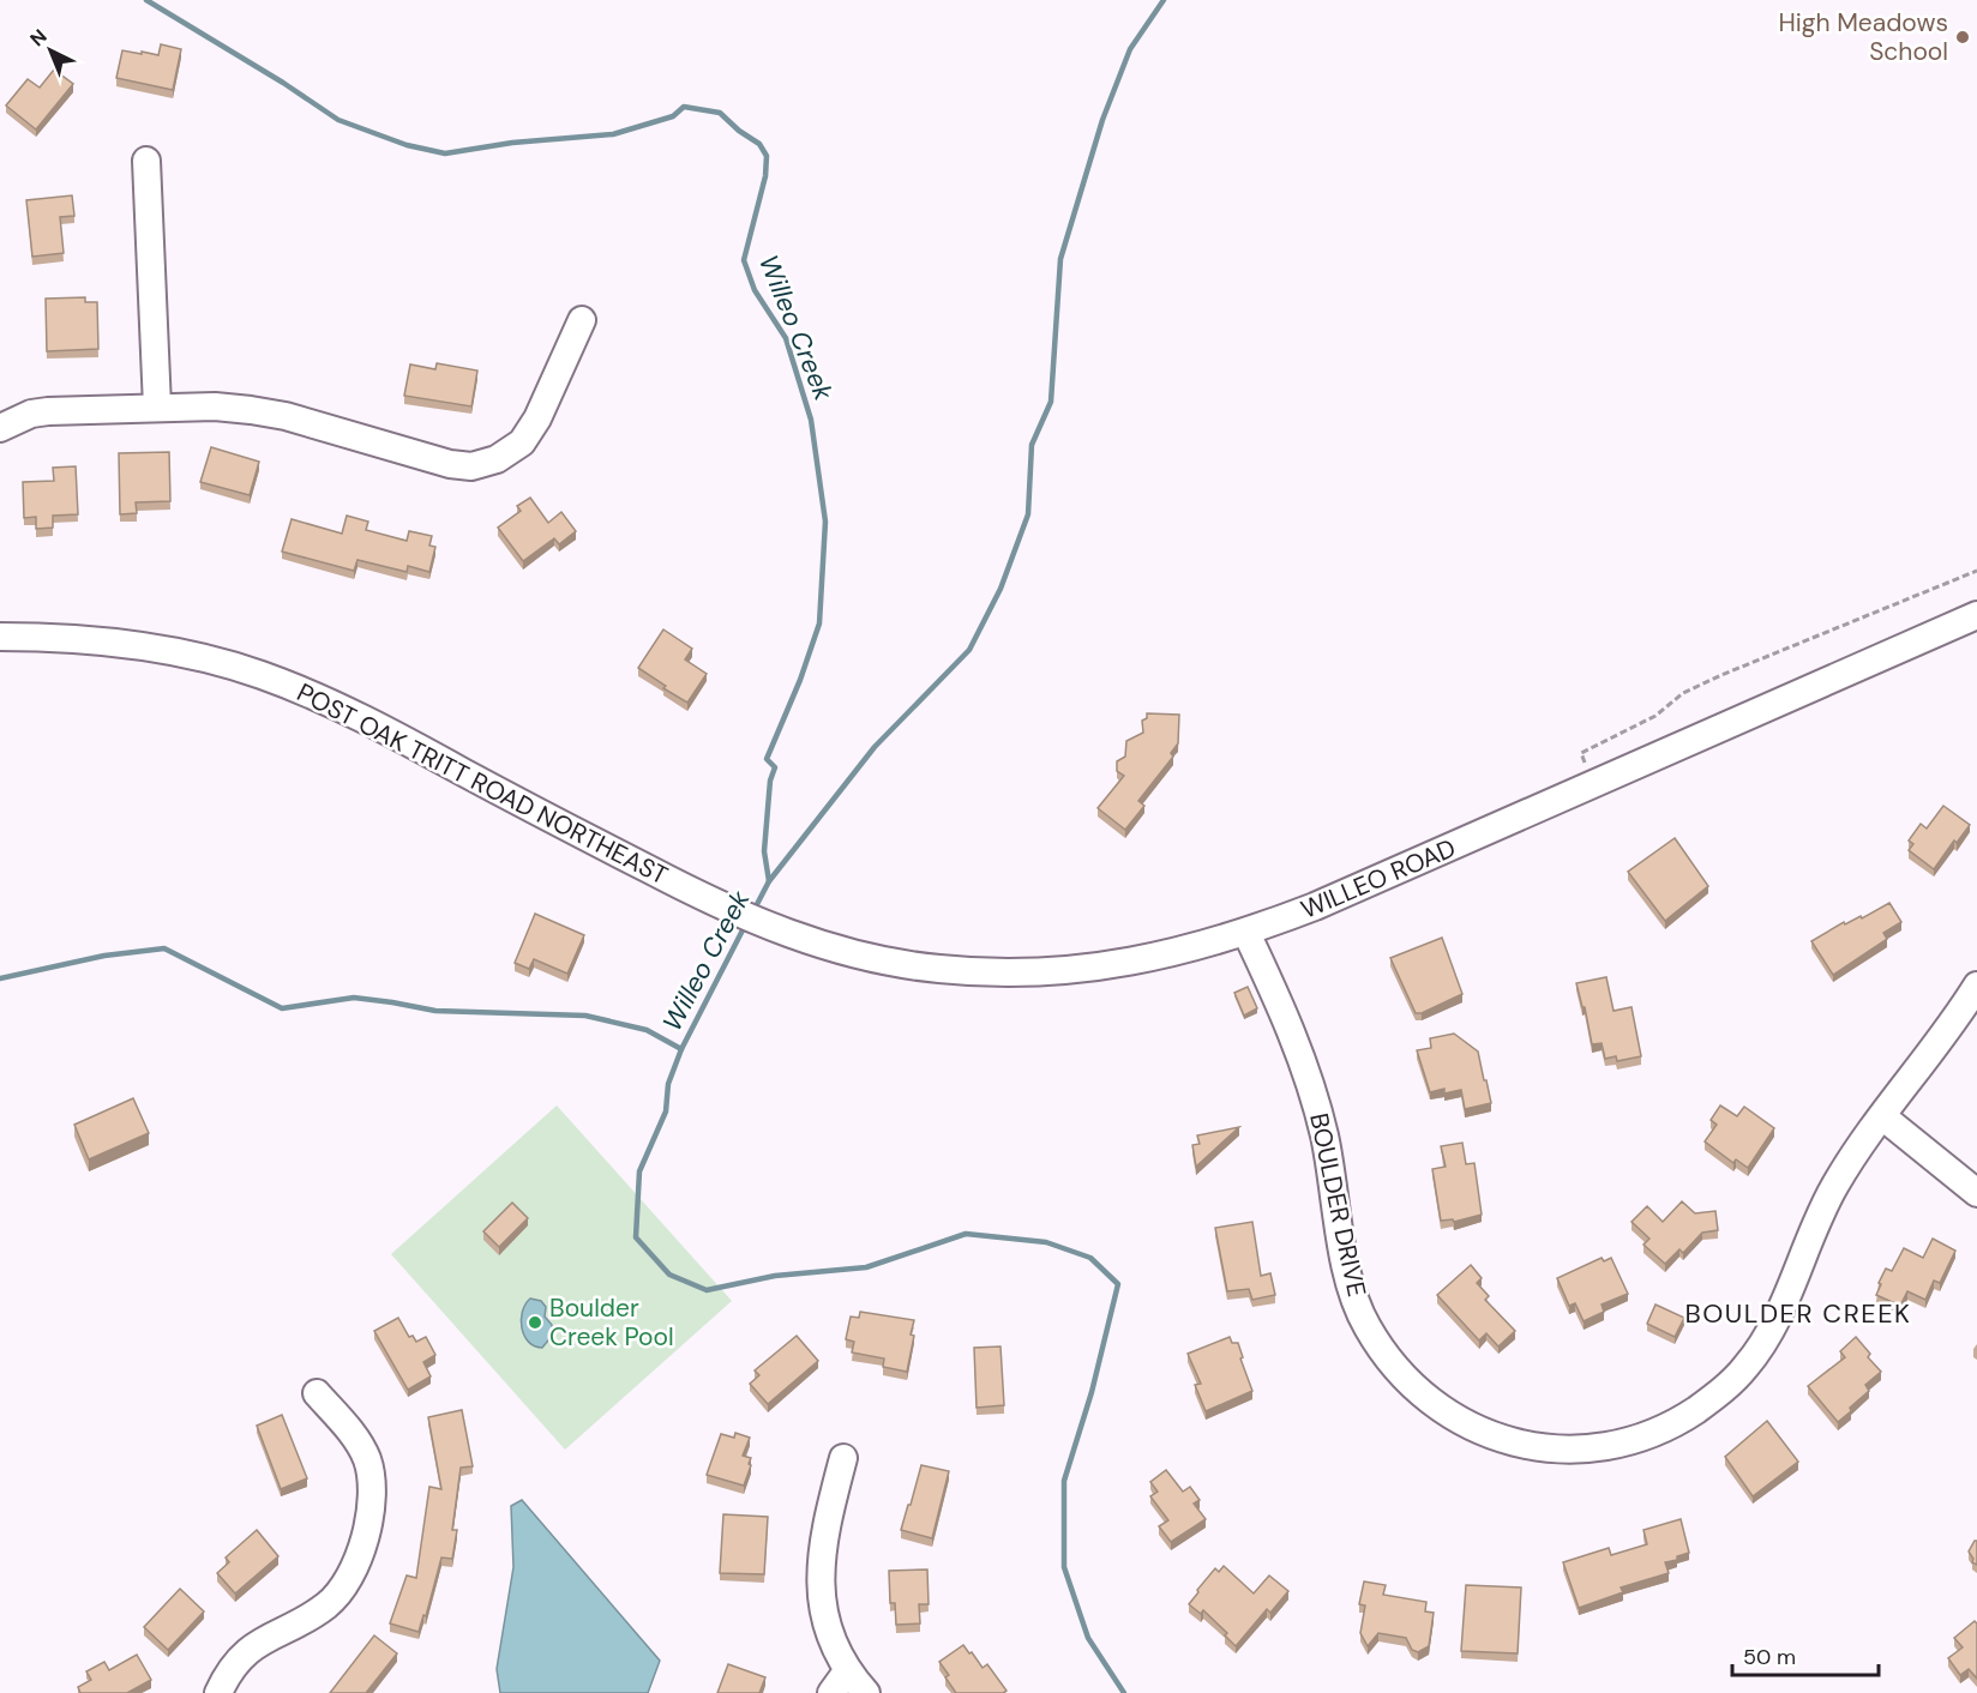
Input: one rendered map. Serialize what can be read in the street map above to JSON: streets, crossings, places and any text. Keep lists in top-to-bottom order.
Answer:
{
  "streets": {
    "street": ["POST OAK TRITT ROAD NORTHEAST", "WILLEO ROAD", "BOULDER DRIVE"]
  },
  "crossings": [
    ["POST OAK TRITT ROAD NORTHEAST", "WILLEO ROAD"],
    ["WILLEO ROAD", "BOULDER DRIVE"]
  ],
  "districts": ["BOULDER CREEK"],
  "water": ["Willeo Creek"],
  "places": ["High Meadows School", "Boulder Creek Pool"],
  "scale_bar": "50 m",
  "north": "top left"
}
